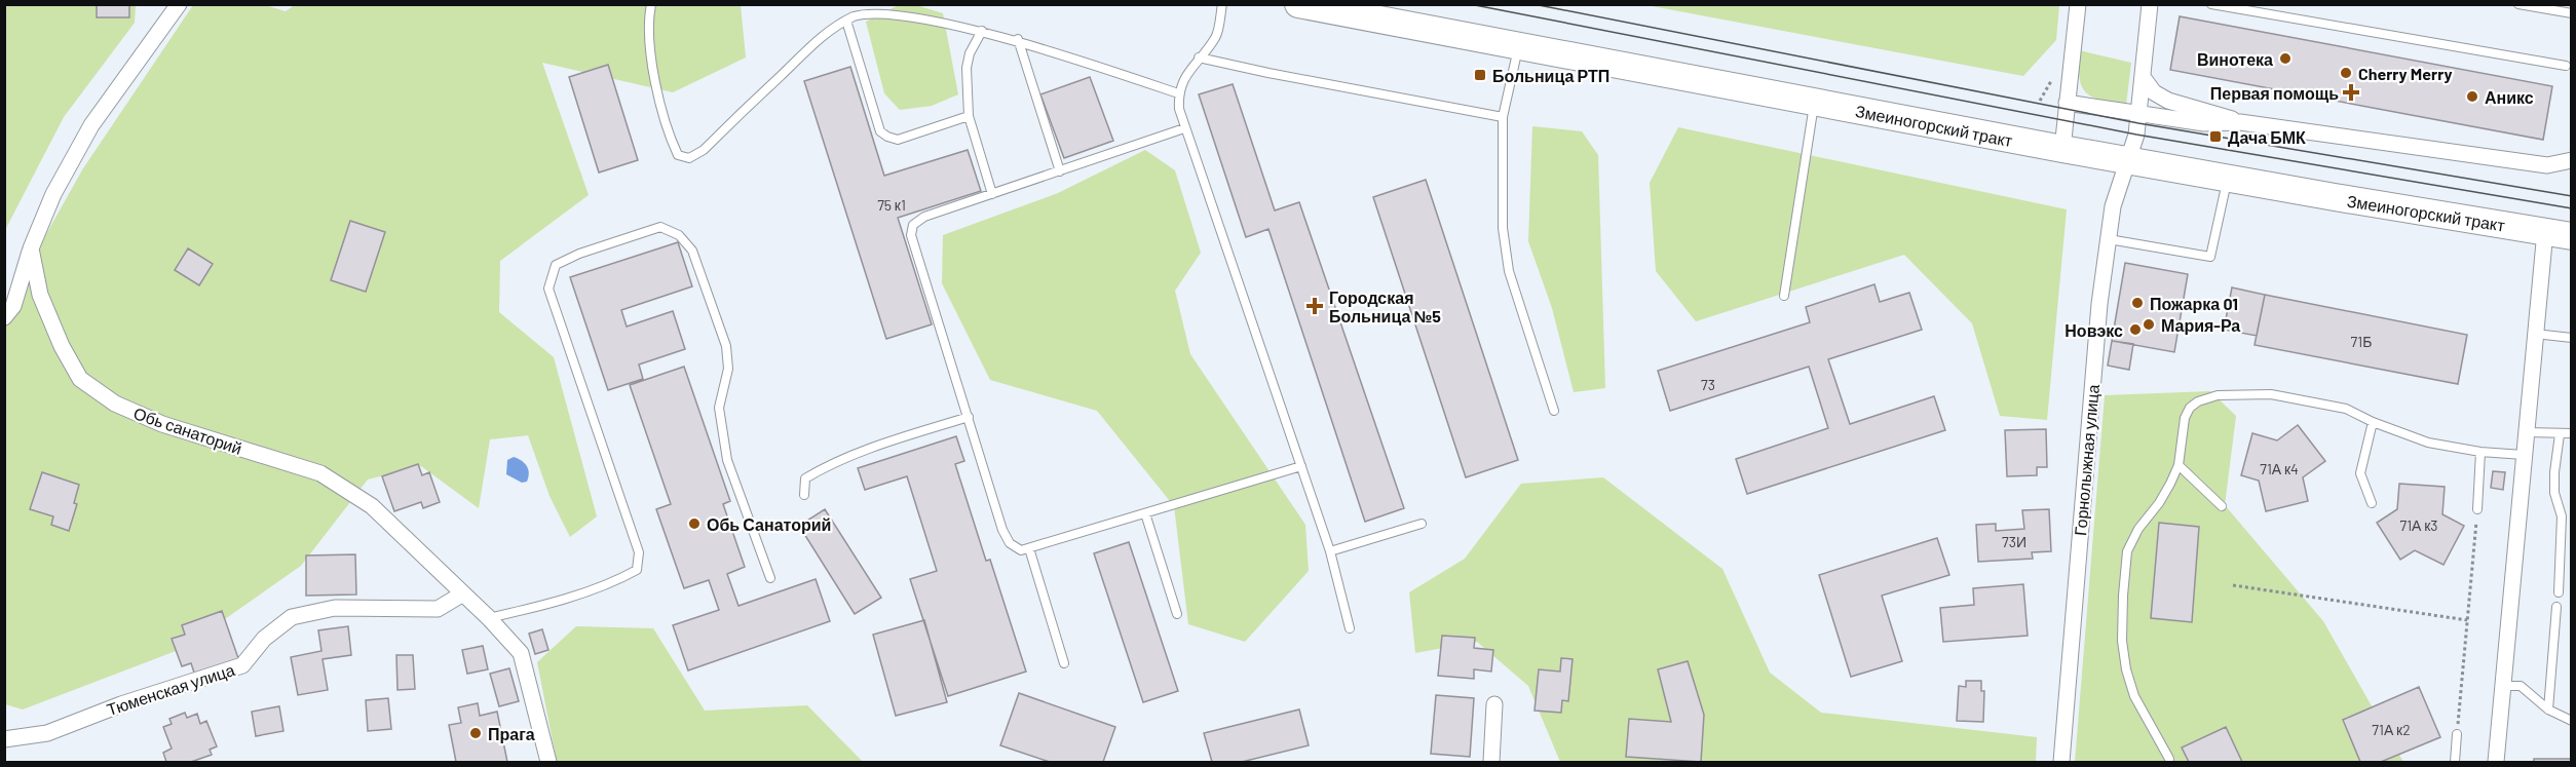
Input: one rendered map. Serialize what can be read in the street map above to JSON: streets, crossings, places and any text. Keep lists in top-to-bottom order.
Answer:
{
  "streets": {
    "highway": ["Змеиногорский тракт"],
    "street": ["Обь санаторий", "Горнолыжная улица", "Тюменская улица"]
  },
  "crossings": [
    ["Змеиногорский тракт", "Горнолыжная улица"],
    ["Обь санаторий", "Тюменская улица"]
  ],
  "places": {
    "other": [
      "Винотека",
      "Cherry Merry",
      "Аникс",
      "Пожарка 01",
      "Мария-Ра",
      "Новэкс",
      "Обь Санаторий",
      "Прага"
    ],
    "transit": ["Больница РТП", "Дача БМК"],
    "health": ["Первая помощь", "Городская Больница №5"]
  },
  "house_numbers": [
    "75 к1",
    "71Б",
    "73",
    "71А к4",
    "71А к3",
    "73И",
    "71А к2"
  ]
}
